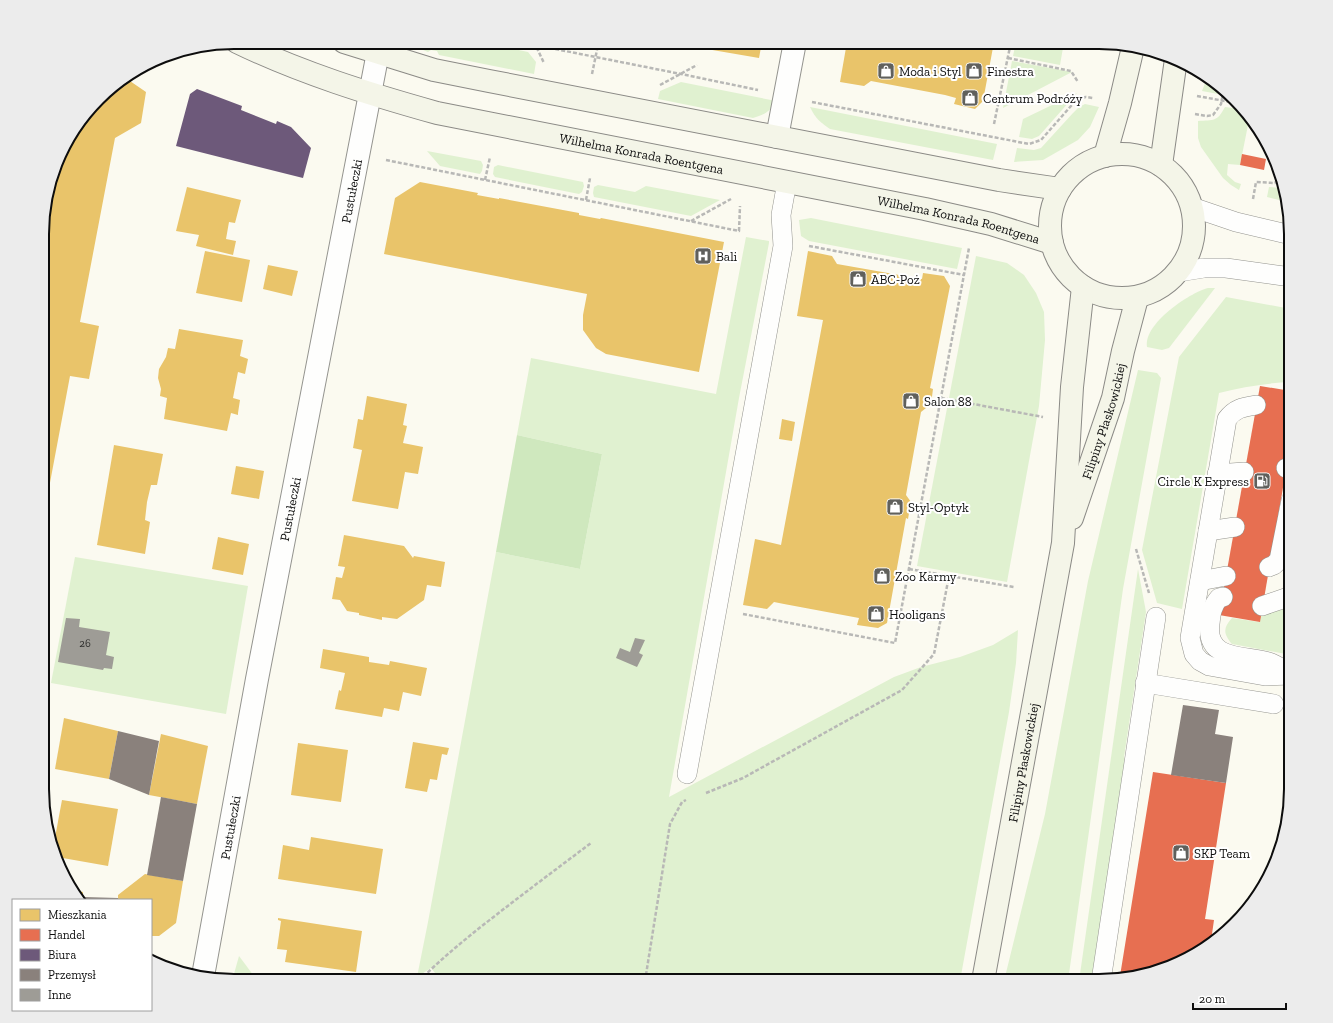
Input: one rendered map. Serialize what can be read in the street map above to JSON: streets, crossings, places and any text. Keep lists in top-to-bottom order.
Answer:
{
  "streets": {
    "main road": ["Wilhelma Konrada Roentgena", "Filipiny Płaskowickiej"],
    "street": ["Pustułeczki"]
  },
  "crossings": [
    ["Wilhelma Konrada Roentgena", "Pustułeczki"]
  ],
  "places": {
    "shop": [
      "Moda i Styl",
      "Finestra",
      "Centrum Podróży",
      "ABC-Poż",
      "Salon 88",
      "Styl-Optyk",
      "Zoo Karmy",
      "Hooligans",
      "SKP Team"
    ],
    "hospital": ["Bali"],
    "fuel station": ["Circle K Express"]
  },
  "house_numbers": ["26"],
  "legend": [
    "Mieszkania",
    "Handel",
    "Biura",
    "Przemysł",
    "Inne"
  ],
  "scale_bar": "20 m"
}
